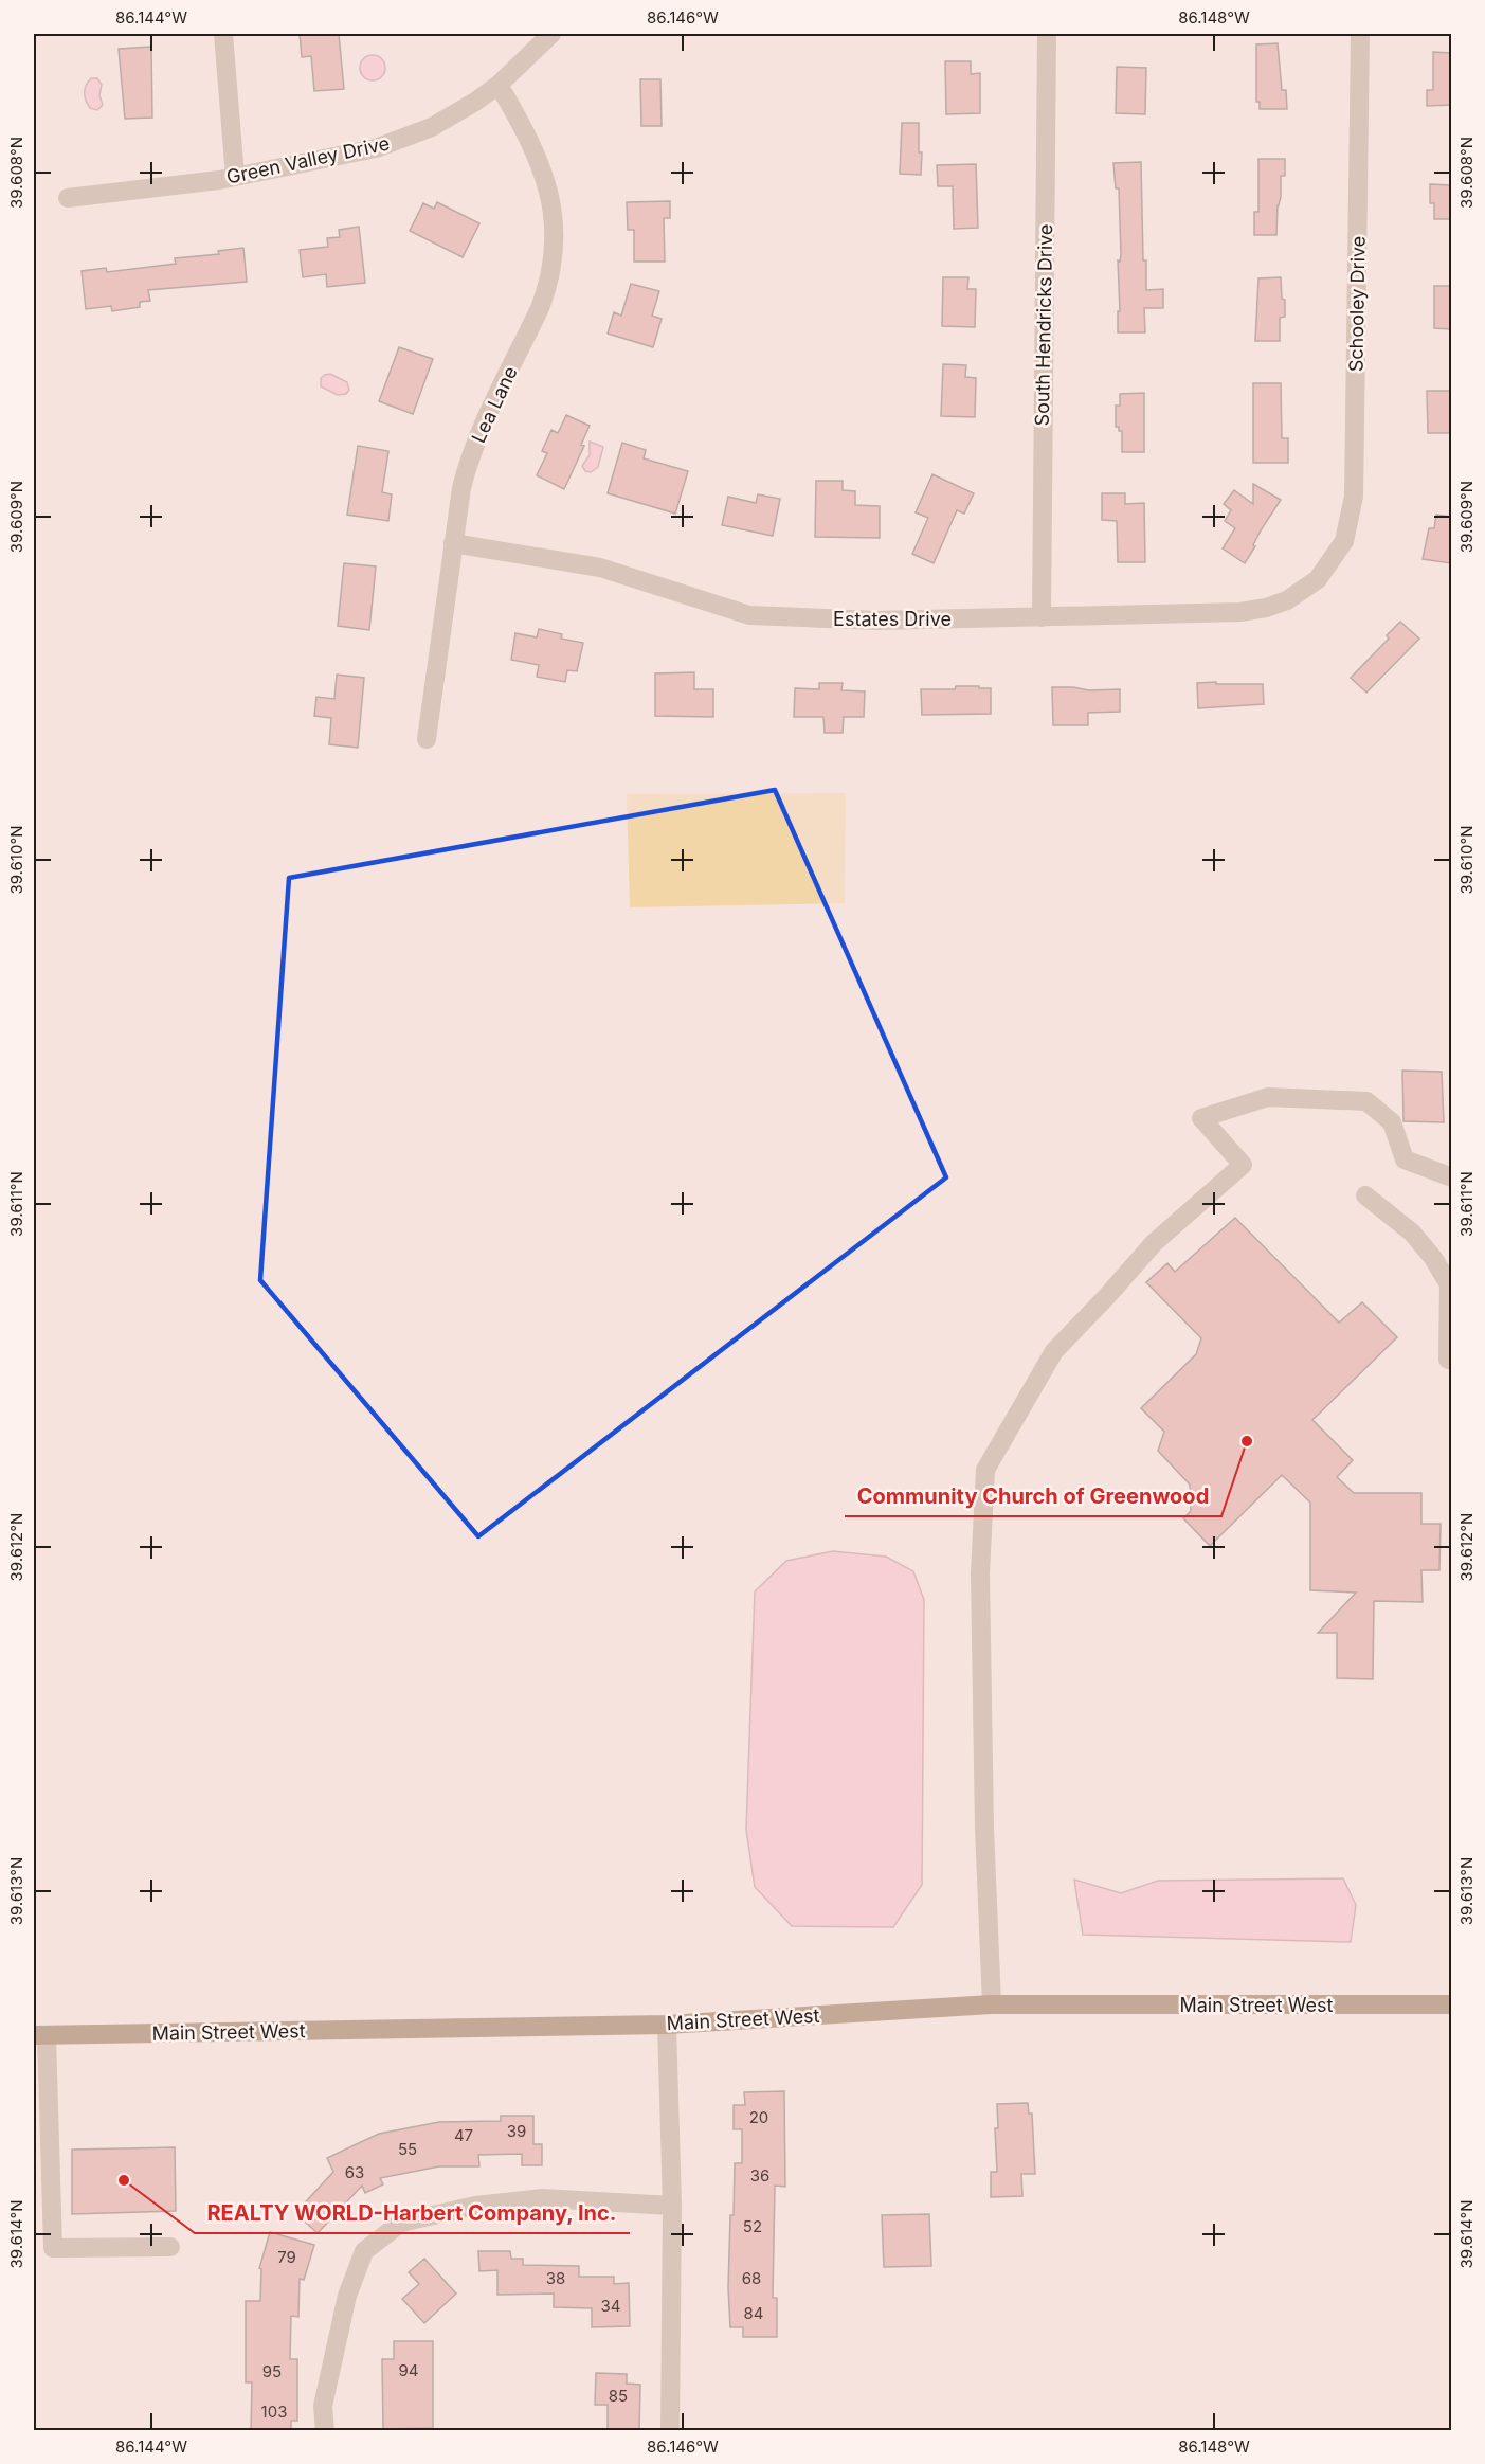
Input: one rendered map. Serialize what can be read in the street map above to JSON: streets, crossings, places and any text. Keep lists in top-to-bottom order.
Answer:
{
  "streets": {
    "main road": ["Main Street West"],
    "street": [
      "Green Valley Drive",
      "Schooley Drive",
      "South Hendricks Drive",
      "Lea Lane",
      "Estates Drive"
    ]
  },
  "crossings": [
    ["Green Valley Drive", "Lea Lane"],
    ["Schooley Drive", "Estates Drive"],
    ["South Hendricks Drive", "Estates Drive"],
    ["Lea Lane", "Estates Drive"]
  ],
  "places": ["Community Church of Greenwood", "REALTY WORLD-Harbert Company, Inc."],
  "house_numbers": [
    "20",
    "39",
    "47",
    "55",
    "63",
    "36",
    "52",
    "79",
    "38",
    "68",
    "34",
    "84",
    "94",
    "95",
    "85",
    "103"
  ],
  "coordinates": [
    "86.144°W",
    "86.146°W",
    "86.148°W",
    "39.608°N",
    "39.609°N",
    "39.610°N",
    "39.611°N",
    "39.612°N",
    "39.613°N",
    "39.614°N"
  ]
}
